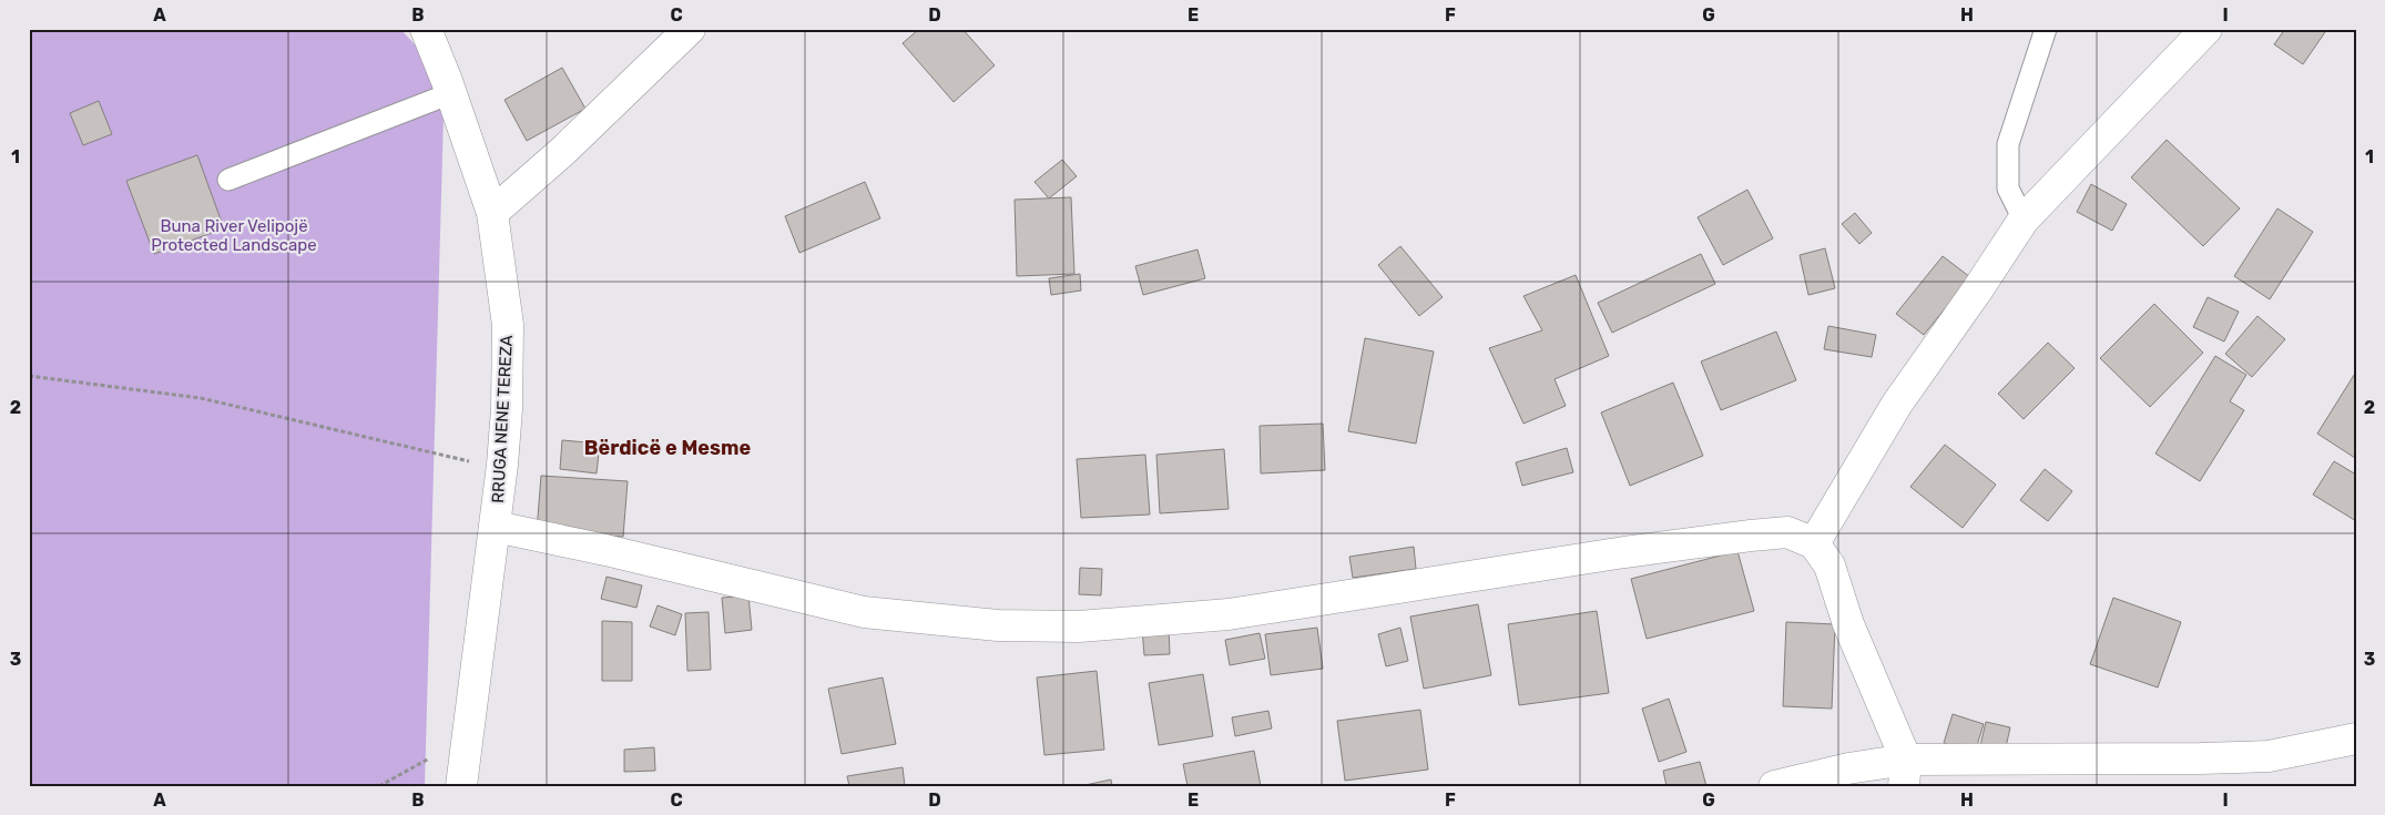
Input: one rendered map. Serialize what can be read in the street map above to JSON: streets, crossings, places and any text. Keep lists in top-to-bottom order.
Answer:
{
  "streets": {
    "street": ["RRUGA NENE TEREZA"]
  },
  "districts": ["Bërdicë e Mesme"],
  "parks": ["Buna River Velipojë Protected Landscape"],
  "grid": {
    "columns": [
      "A",
      "B",
      "C",
      "D",
      "E",
      "F",
      "G",
      "H",
      "I"
    ],
    "rows": ["1", "2", "3"]
  }
}
